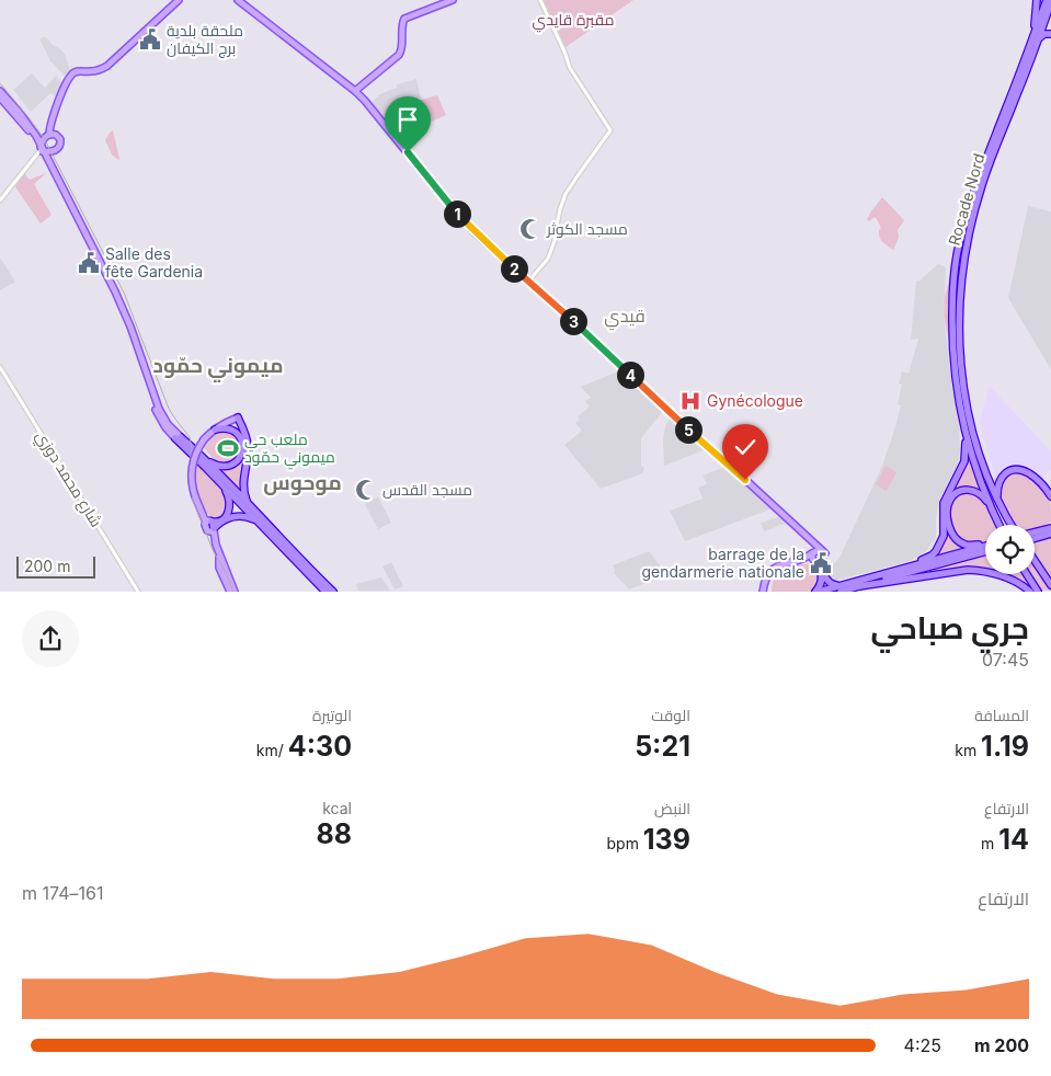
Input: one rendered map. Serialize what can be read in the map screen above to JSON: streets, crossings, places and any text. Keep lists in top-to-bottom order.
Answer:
{
  "streets": {
    "highway": ["Rocade Nord"],
    "street": ["شارع محمد دوزي"]
  },
  "districts": ["قيدي", "ميموني حمّود", "موحوس"],
  "parks": ["مقبرة قايدي"],
  "places": {
    "public building": ["ملحقة بلدية برج الكيفان", "Salle des fête Gardenia", "barrage de la gendarmerie nationale"],
    "mosque": ["مسجد الكوثر", "مسجد القدس"],
    "hospital": ["Gynécologue"],
    "sports": ["ملعب حي ميموني حمّود"]
  },
  "scale_bar": "200 m",
  "page": {
    "pins": [
      "1",
      "2",
      "3",
      "4",
      "5"
    ],
    "scale": "200 m",
    "heading": ["جري صباحي", "07:45"],
    "stats": [
      ["المسافة", "1.19 km"],
      ["الوقت", "5:21"],
      ["الوتيرة", "4:30 /km"],
      ["الارتفاع", "14 m"],
      ["النبض", "139 bpm"],
      ["kcal", "88"]
    ],
    "chart": ["الارتفاع", "161–174 m"],
    "list": [
      {
        "name": "200 m",
        "note": "4:25"
      }
    ]
  }
}
